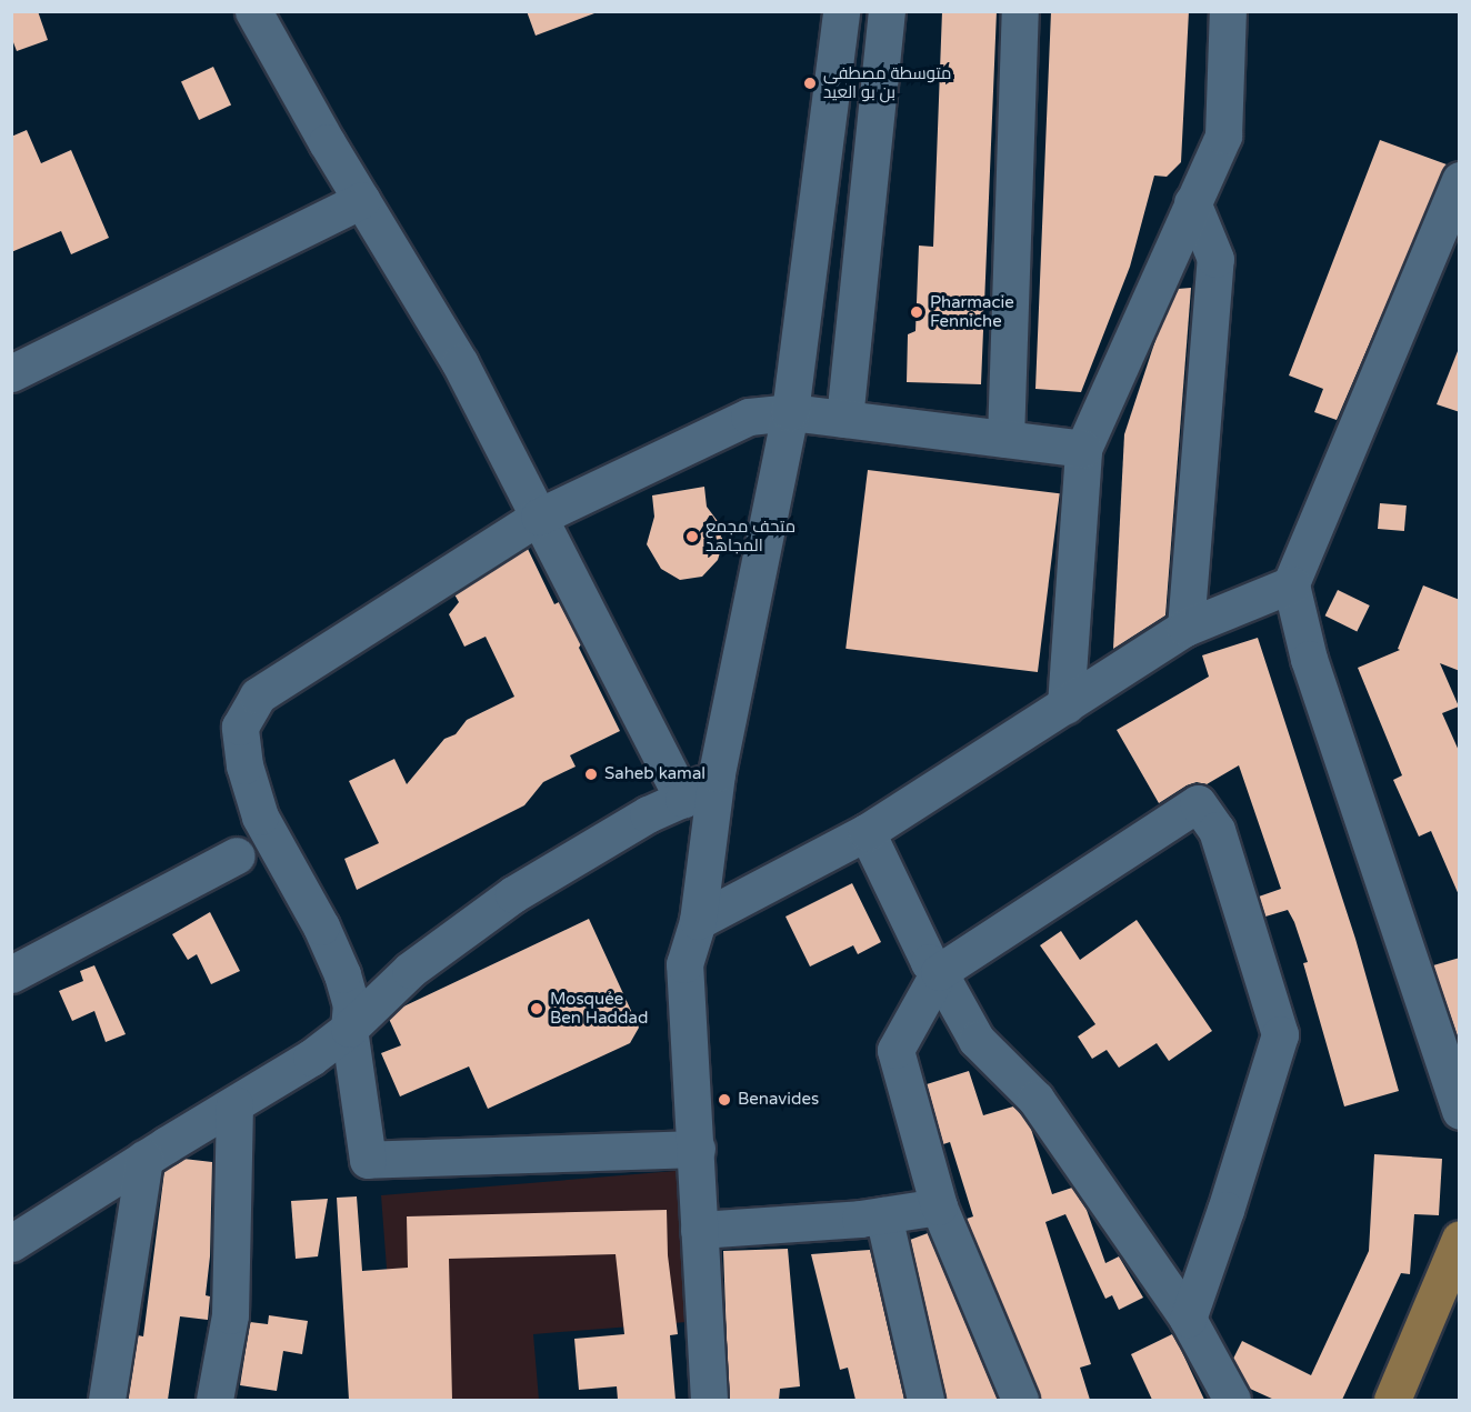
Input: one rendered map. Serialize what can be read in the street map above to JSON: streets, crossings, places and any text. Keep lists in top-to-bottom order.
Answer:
{
  "places": [
    "متوسطة مصطفى بن بو العيد",
    "Pharmacie Fenniche",
    "متحف مجمع المجاهد",
    "Saheb kamal",
    "Mosquée Ben Haddad",
    "Benavides"
  ]
}
